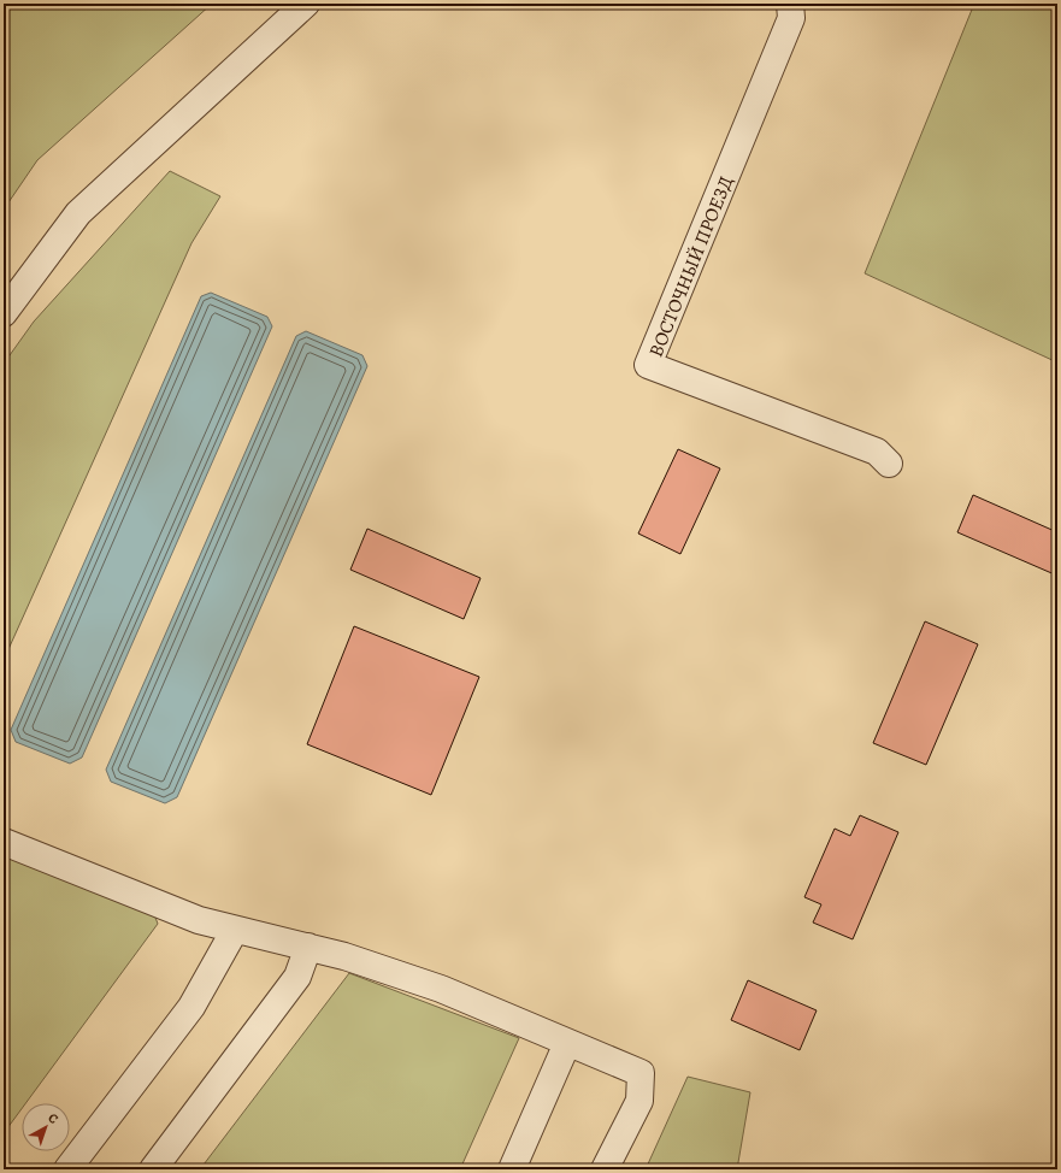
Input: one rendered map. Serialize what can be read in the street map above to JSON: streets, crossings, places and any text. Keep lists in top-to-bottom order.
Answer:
{
  "streets": {
    "lane": ["ВОСТОЧНЫЙ ПРОЕЗД"]
  },
  "north": "top right"
}
